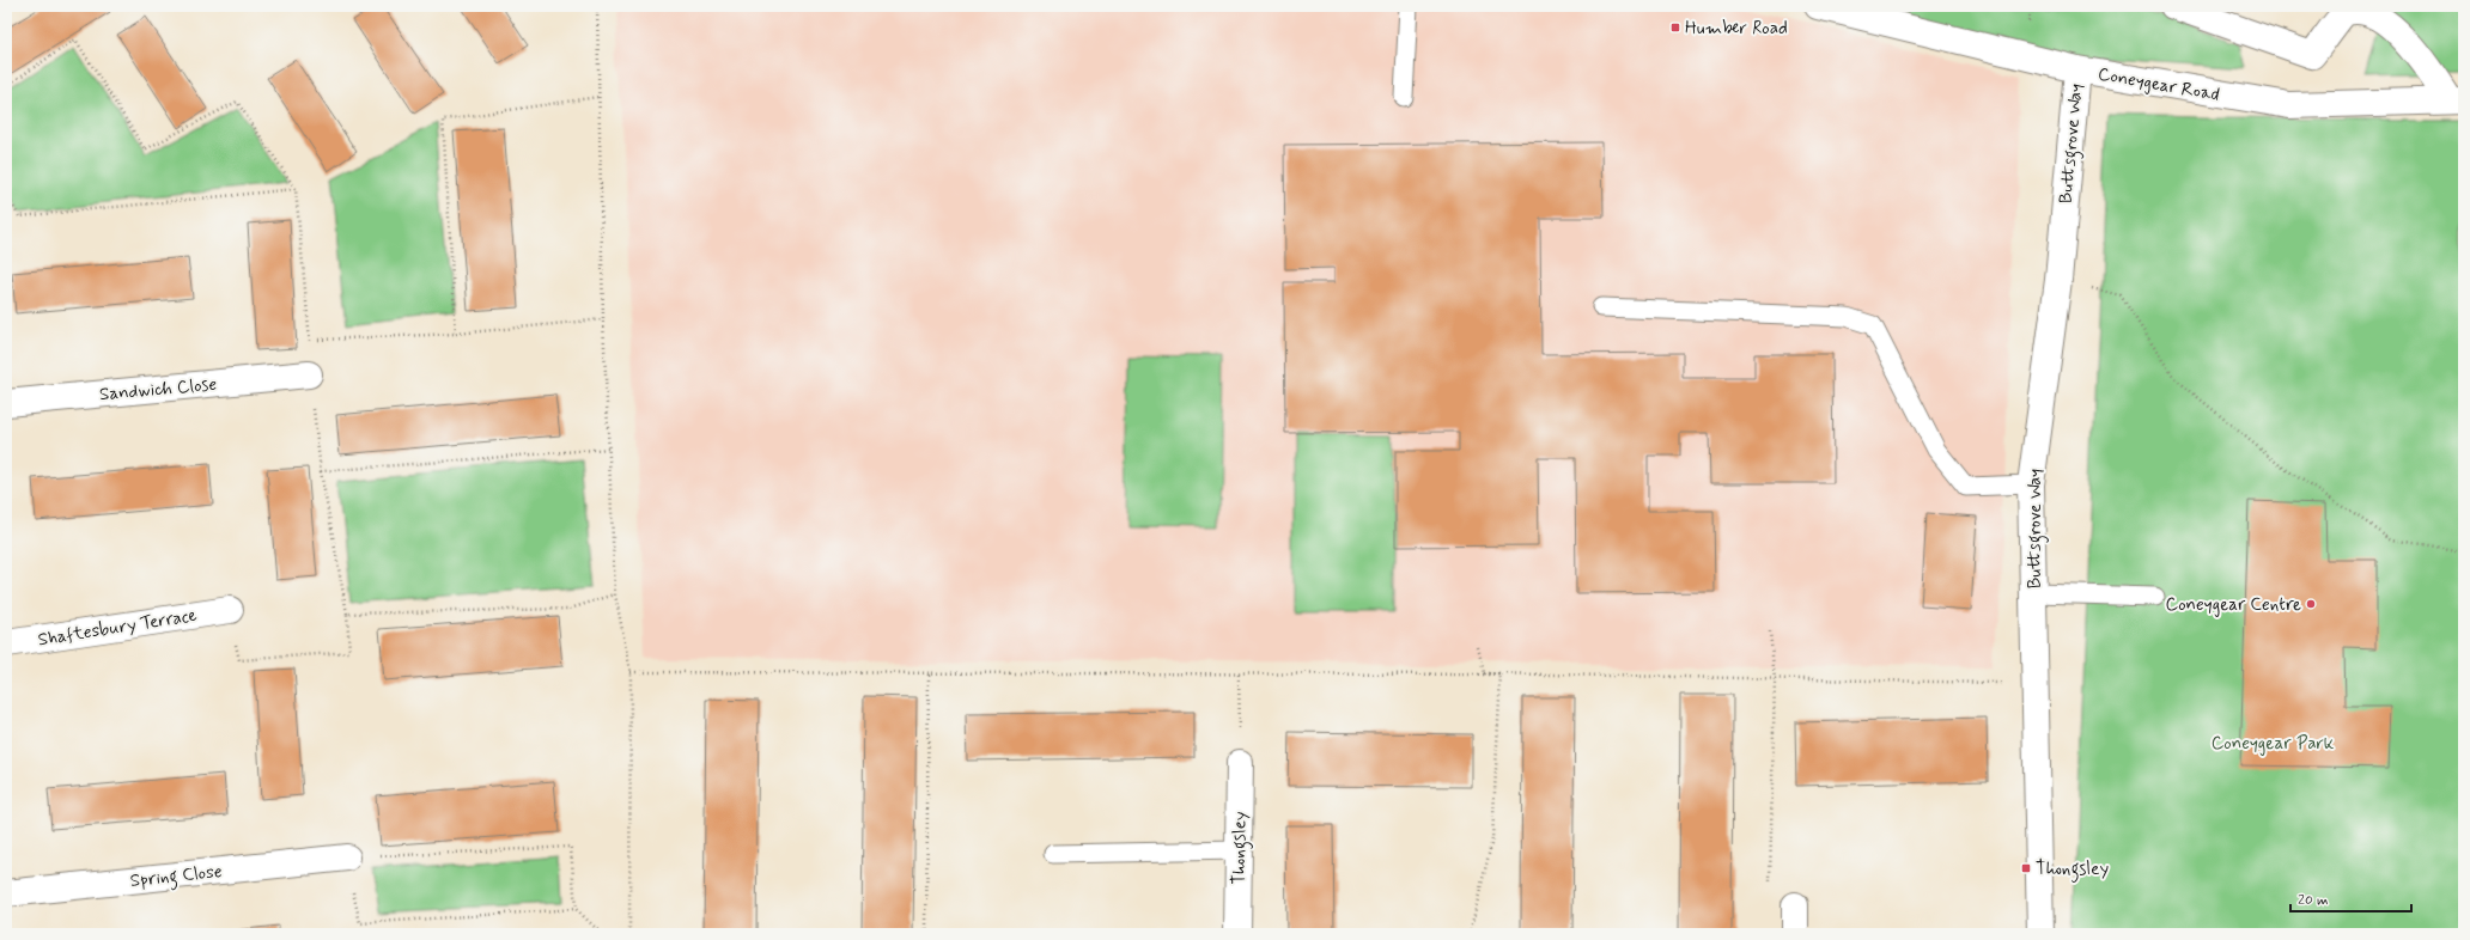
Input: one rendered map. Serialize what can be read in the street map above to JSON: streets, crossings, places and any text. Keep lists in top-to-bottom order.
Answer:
{
  "streets": {
    "street": [
      "Coneygear Road",
      "Buttsgrove Way",
      "Sandwich Close",
      "Shaftesbury Terrace",
      "Thongsley",
      "Spring Close"
    ]
  },
  "crossings": [
    ["Coneygear Road", "Buttsgrove Way"]
  ],
  "parks": ["Coneygear Park"],
  "places": {
    "transit": ["Humber Road", "Thongsley"],
    "other": ["Coneygear Centre"]
  },
  "scale_bar": "20 m"
}
